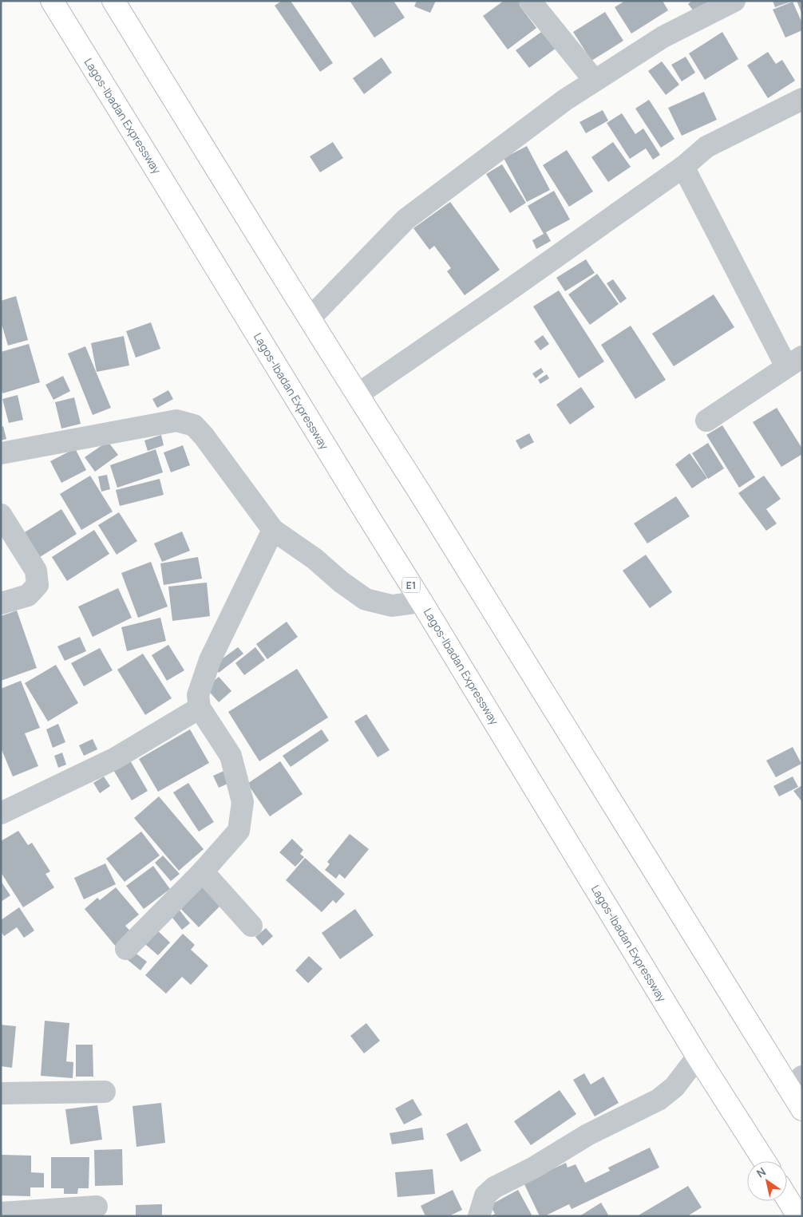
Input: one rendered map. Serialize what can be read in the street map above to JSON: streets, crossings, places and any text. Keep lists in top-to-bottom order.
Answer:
{
  "streets": {
    "highway": ["Lagos-Ibadan Expressway", "E1"]
  },
  "north": "top left"
}
